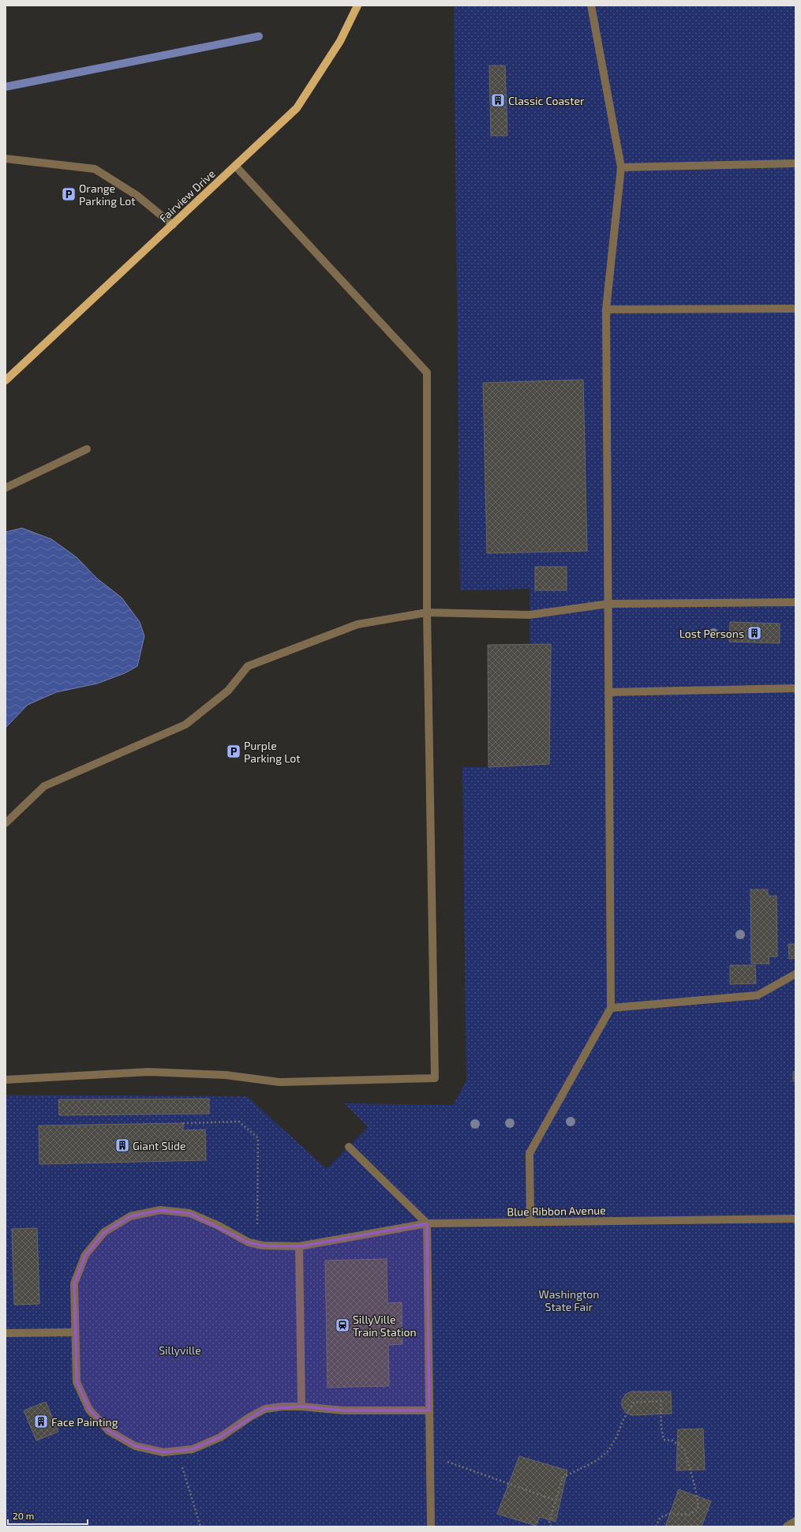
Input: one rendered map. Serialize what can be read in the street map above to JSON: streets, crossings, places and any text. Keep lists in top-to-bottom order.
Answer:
{
  "streets": {
    "main road": ["Fairview Drive"],
    "street": ["Blue Ribbon Avenue"]
  },
  "parks": ["Washington State Fair", "Sillyville"],
  "places": {
    "building": [
      "Classic Coaster",
      "Lost Persons",
      "Giant Slide",
      "Face Painting"
    ],
    "parking": ["Orange Parking Lot", "Purple Parking Lot"],
    "station": ["SillyVille Train Station"]
  },
  "scale_bar": "20 m"
}
